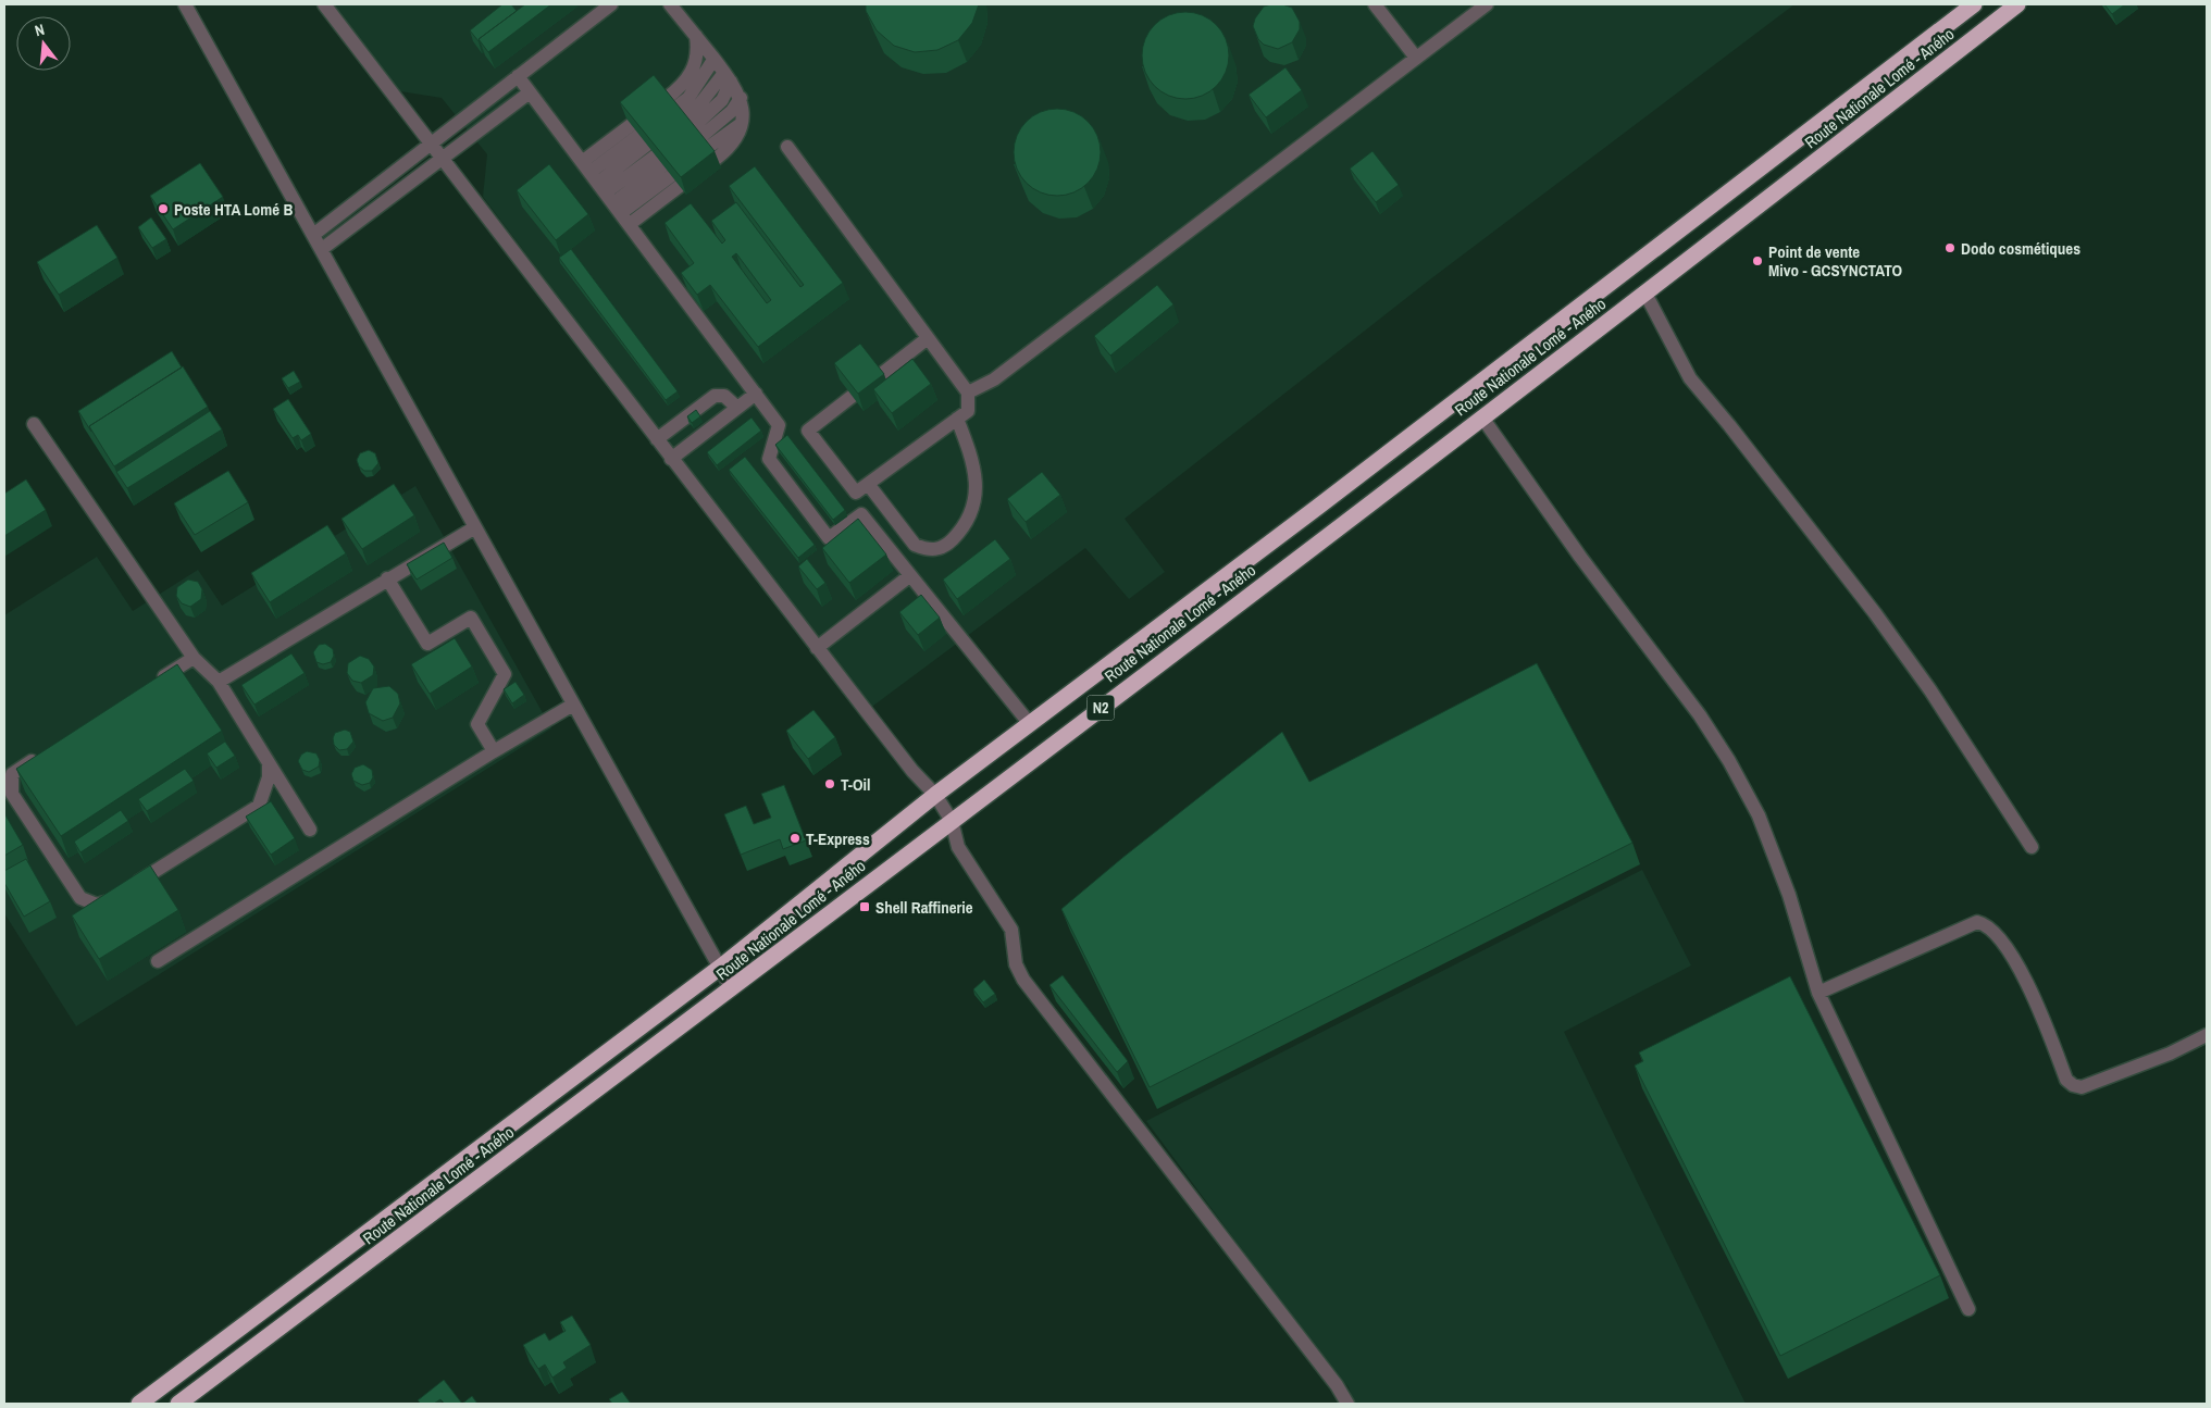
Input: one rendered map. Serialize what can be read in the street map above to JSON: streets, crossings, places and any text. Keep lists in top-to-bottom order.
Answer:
{
  "streets": {
    "highway": ["Route Nationale Lomé - Aného", "N2"]
  },
  "places": {
    "other": [
      "Poste HTA Lomé B",
      "Dodo cosmétiques",
      "Point de vente Mivo - GCSYNCTATO",
      "T-Oil",
      "T-Express"
    ],
    "transit": ["Shell Raffinerie"]
  },
  "north": "top"
}
